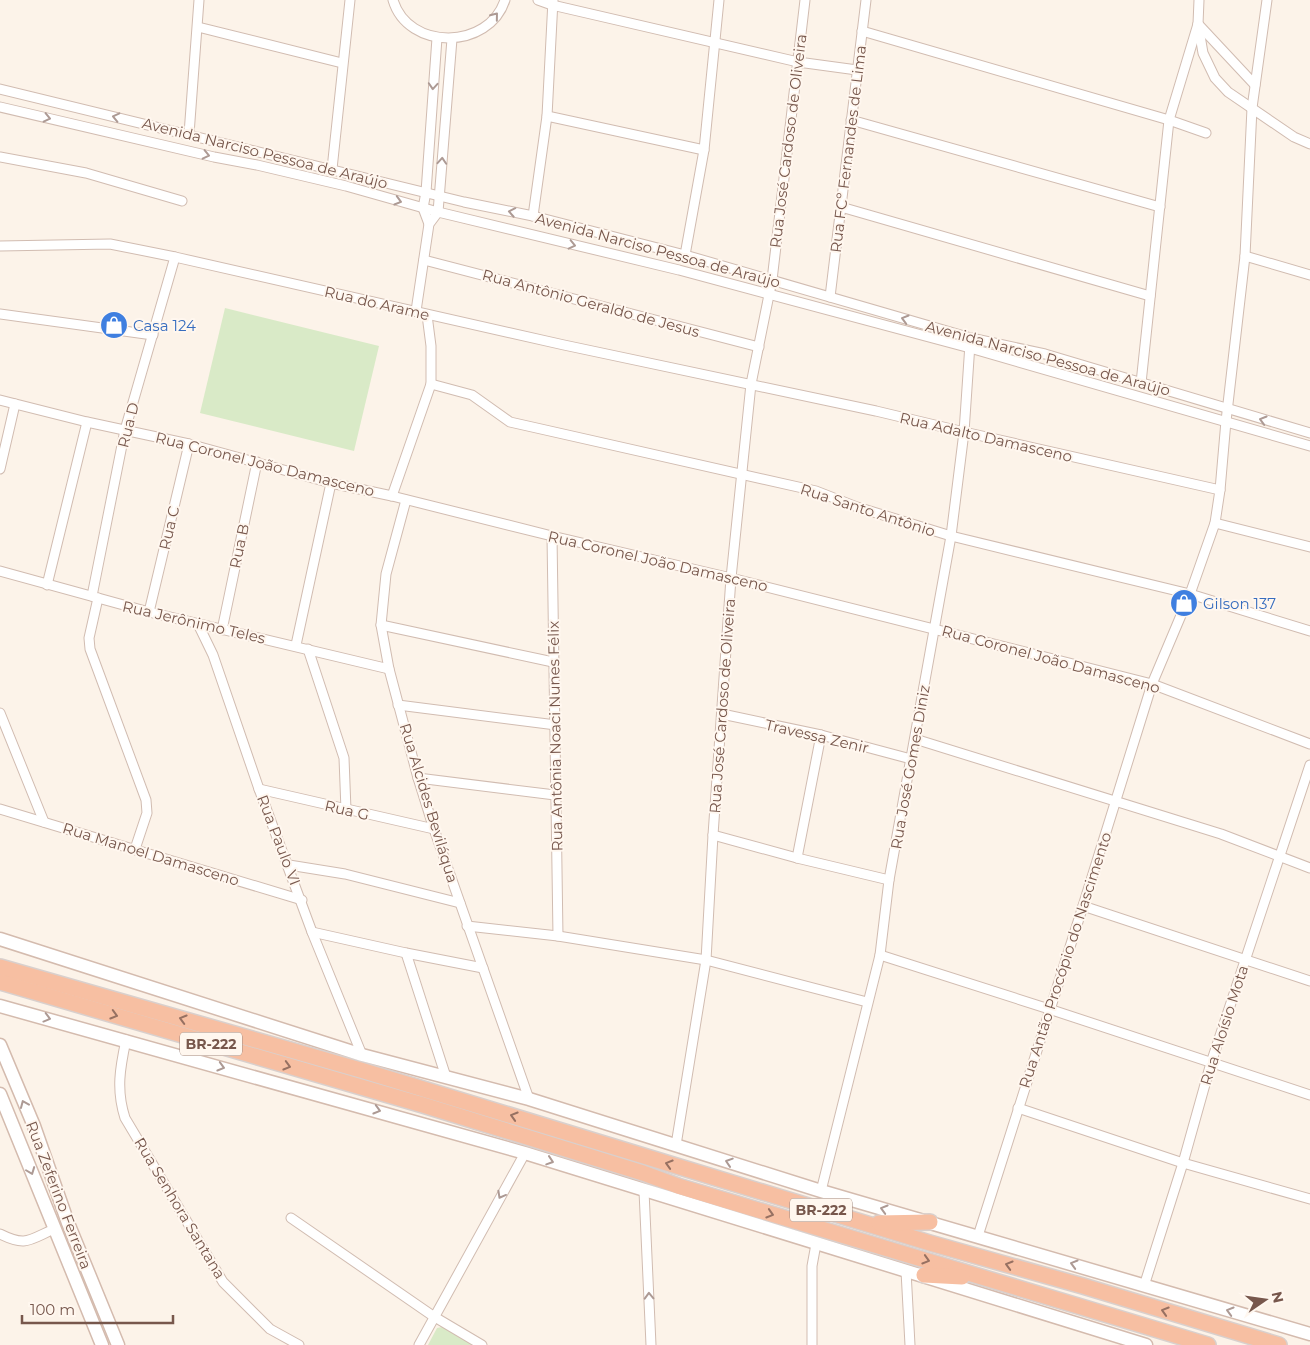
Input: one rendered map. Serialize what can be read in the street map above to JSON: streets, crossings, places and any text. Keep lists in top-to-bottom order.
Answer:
{
  "streets": {
    "highway": ["BR-222"],
    "main road": ["Rua Zeferino Ferreira"],
    "street": [
      "Rua José Cardoso de Oliveira",
      "Rua FCº Fernandes de Lima",
      "Avenida Narciso Pessoa de Araújo",
      "Rua do Arame",
      "Rua Antônio Geraldo de Jesus",
      "Rua D",
      "Rua Adalto Damasceno",
      "Rua Coronel João Damasceno",
      "Rua Santo Antônio",
      "Rua C",
      "Rua B",
      "Rua Jerônimo Teles",
      "Rua Antônia Noaci Nunes Félix",
      "Travessa Zenir",
      "Rua José Gomes Diniz",
      "Rua Alcides Beviláqua",
      "Rua G",
      "Rua Paulo VI",
      "Rua Manoel Damasceno",
      "Rua Antão Procópio do Nascimento",
      "Rua Aloísio Mota",
      "Rua Senhora Santana"
    ]
  },
  "crossings": [
    ["Rua José Cardoso de Oliveira", "Avenida Narciso Pessoa de Araújo"],
    ["Rua José Cardoso de Oliveira", "Rua do Arame"],
    ["Rua José Cardoso de Oliveira", "Rua Antônio Geraldo de Jesus"],
    ["Rua José Cardoso de Oliveira", "Rua Adalto Damasceno"],
    ["Rua José Cardoso de Oliveira", "Rua Coronel João Damasceno"],
    ["Rua José Cardoso de Oliveira", "Rua Santo Antônio"],
    ["Rua José Cardoso de Oliveira", "Travessa Zenir"],
    ["Rua FCº Fernandes de Lima", "Avenida Narciso Pessoa de Araújo"],
    ["Avenida Narciso Pessoa de Araújo", "Rua José Gomes Diniz"],
    ["Avenida Narciso Pessoa de Araújo", "Rua Antão Procópio do Nascimento"],
    ["Rua do Arame", "Rua D"],
    ["Rua do Arame", "Rua Adalto Damasceno"],
    ["Rua D", "Rua Coronel João Damasceno"],
    ["Rua D", "Rua Jerônimo Teles"],
    ["Rua D", "Rua Manoel Damasceno"],
    ["Rua Adalto Damasceno", "Rua José Gomes Diniz"],
    ["Rua Adalto Damasceno", "Rua Antão Procópio do Nascimento"],
    ["Rua Coronel João Damasceno", "Rua C"],
    ["Rua Coronel João Damasceno", "Rua B"],
    ["Rua Coronel João Damasceno", "Rua Antônia Noaci Nunes Félix"],
    ["Rua Coronel João Damasceno", "Rua José Gomes Diniz"],
    ["Rua Coronel João Damasceno", "Rua Alcides Beviláqua"],
    ["Rua Coronel João Damasceno", "Rua Antão Procópio do Nascimento"],
    ["Rua Santo Antônio", "Rua José Gomes Diniz"],
    ["Rua Santo Antônio", "Rua Antão Procópio do Nascimento"],
    ["Rua C", "Rua Jerônimo Teles"],
    ["Rua B", "Rua Jerônimo Teles"],
    ["Rua Jerônimo Teles", "Rua Alcides Beviláqua"],
    ["Rua Jerônimo Teles", "Rua Paulo VI"],
    ["Travessa Zenir", "Rua José Gomes Diniz"],
    ["Rua Alcides Beviláqua", "Rua G"],
    ["Rua G", "Rua Paulo VI"],
    ["Rua Paulo VI", "Rua Manoel Damasceno"],
    ["BR-222", "Rua Senhora Santana"]
  ],
  "places": {
    "shop": ["Casa 124", "Gilson 137"]
  },
  "scale_bar": "100 m",
  "north": "right"
}
